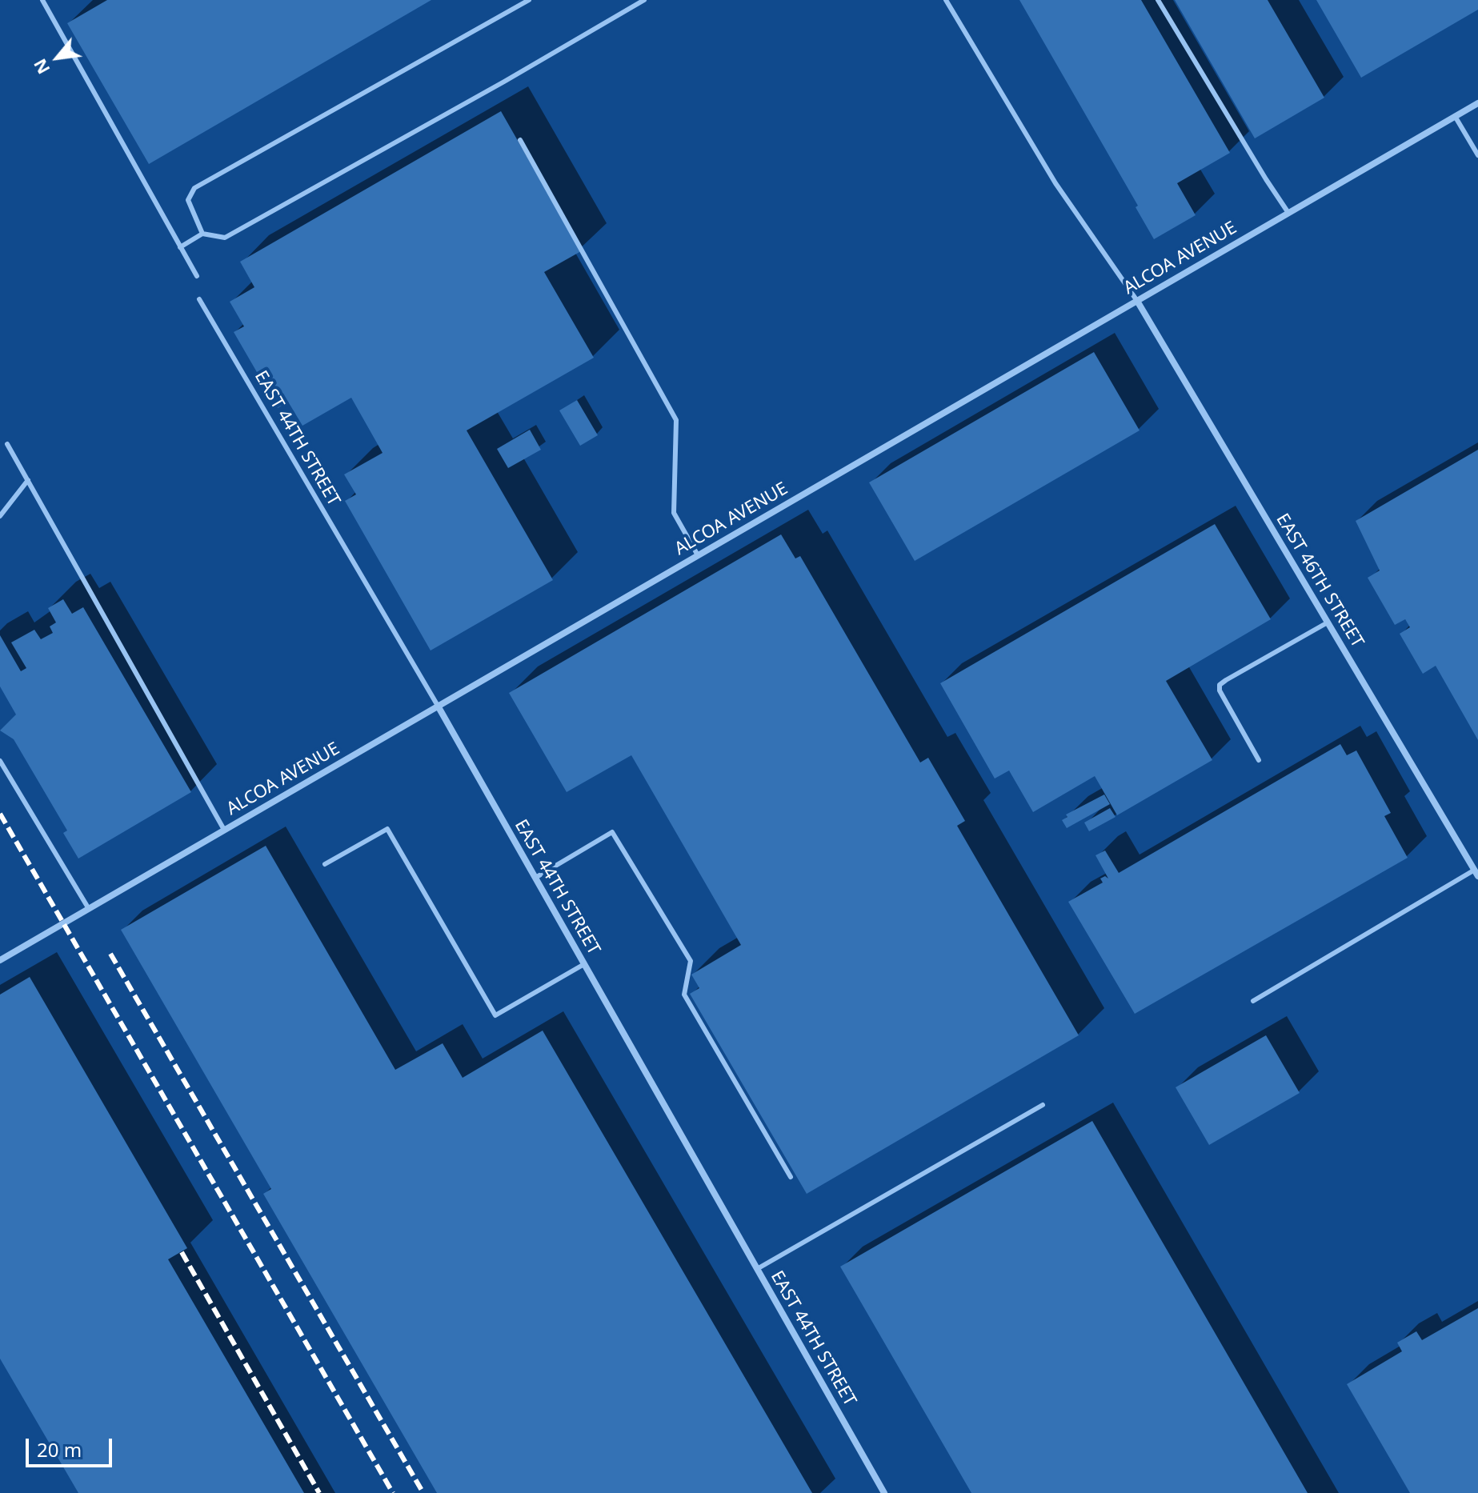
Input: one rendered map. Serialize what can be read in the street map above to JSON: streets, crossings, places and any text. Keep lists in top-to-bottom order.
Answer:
{
  "streets": {
    "street": ["ALCOA AVENUE", "EAST 44TH STREET", "EAST 46TH STREET"]
  },
  "crossings": [
    ["ALCOA AVENUE", "EAST 44TH STREET"],
    ["ALCOA AVENUE", "EAST 46TH STREET"]
  ],
  "scale_bar": "20 m",
  "north": "bottom left"
}
